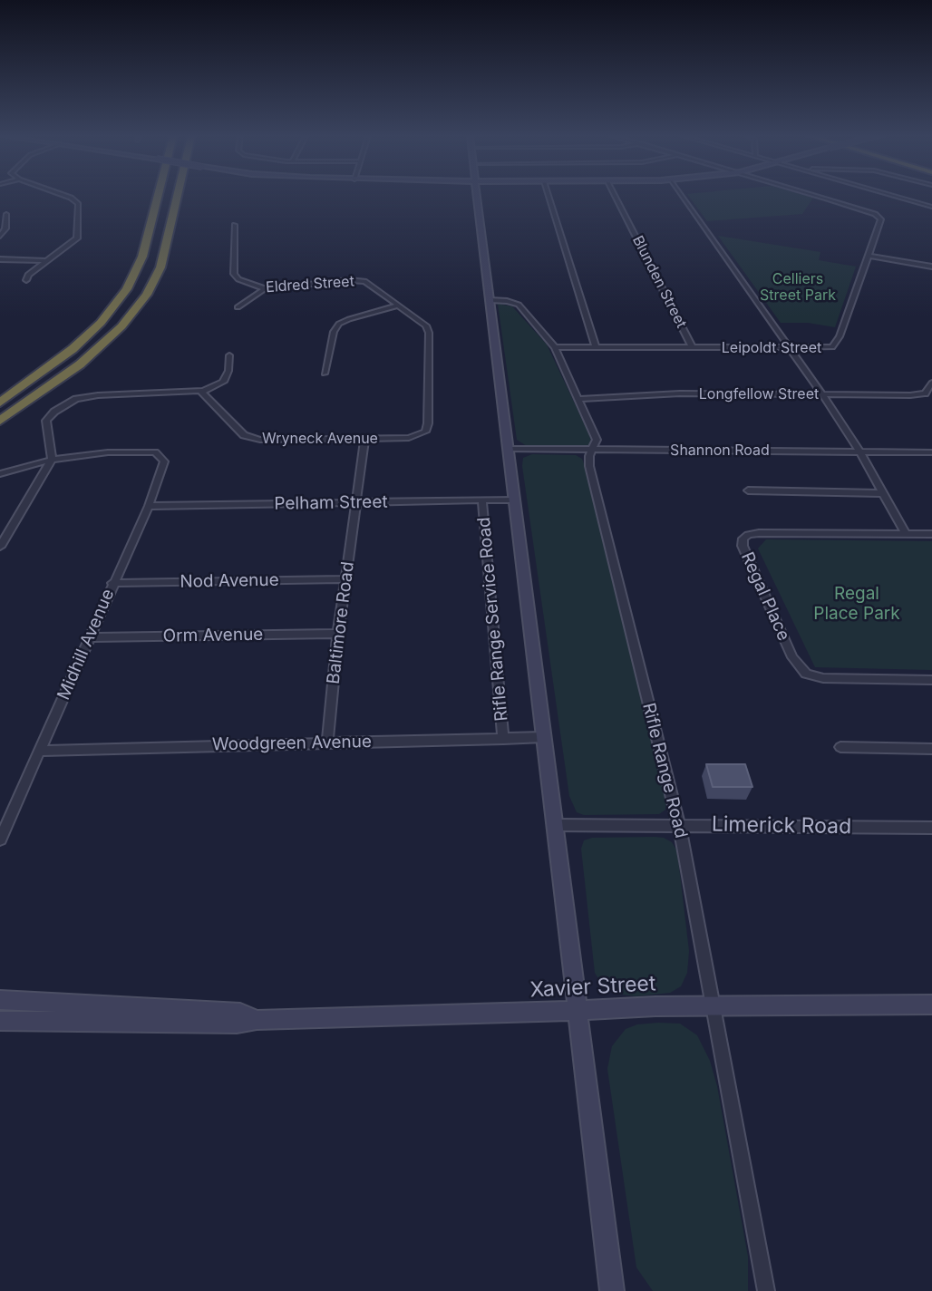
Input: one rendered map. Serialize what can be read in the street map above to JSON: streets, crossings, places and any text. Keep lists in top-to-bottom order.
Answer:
{
  "streets": {
    "main road": ["Xavier Street"],
    "street": [
      "Blunden Street",
      "Eldred Street",
      "Leipoldt Street",
      "Longfellow Street",
      "Wryneck Avenue",
      "Shannon Road",
      "Pelham Street",
      "Nod Avenue",
      "Regal Place",
      "Rifle Range Service Road",
      "Baltimore Road",
      "Orm Avenue",
      "Midhill Avenue",
      "Woodgreen Avenue",
      "Rifle Range Road",
      "Limerick Road"
    ]
  },
  "crossings": [
    ["Blunden Street", "Leipoldt Street"],
    ["Eldred Street", "Wryneck Avenue"],
    ["Leipoldt Street", "Rifle Range Road"],
    ["Longfellow Street", "Rifle Range Road"],
    ["Wryneck Avenue", "Baltimore Road"],
    ["Shannon Road", "Rifle Range Road"],
    ["Pelham Street", "Rifle Range Service Road"],
    ["Pelham Street", "Baltimore Road"],
    ["Pelham Street", "Midhill Avenue"],
    ["Nod Avenue", "Baltimore Road"],
    ["Nod Avenue", "Midhill Avenue"],
    ["Rifle Range Service Road", "Woodgreen Avenue"],
    ["Baltimore Road", "Orm Avenue"],
    ["Baltimore Road", "Woodgreen Avenue"],
    ["Orm Avenue", "Midhill Avenue"],
    ["Midhill Avenue", "Woodgreen Avenue"],
    ["Rifle Range Road", "Limerick Road"],
    ["Rifle Range Road", "Xavier Street"]
  ],
  "parks": ["Celliers Street Park", "Regal Place Park"]
}
